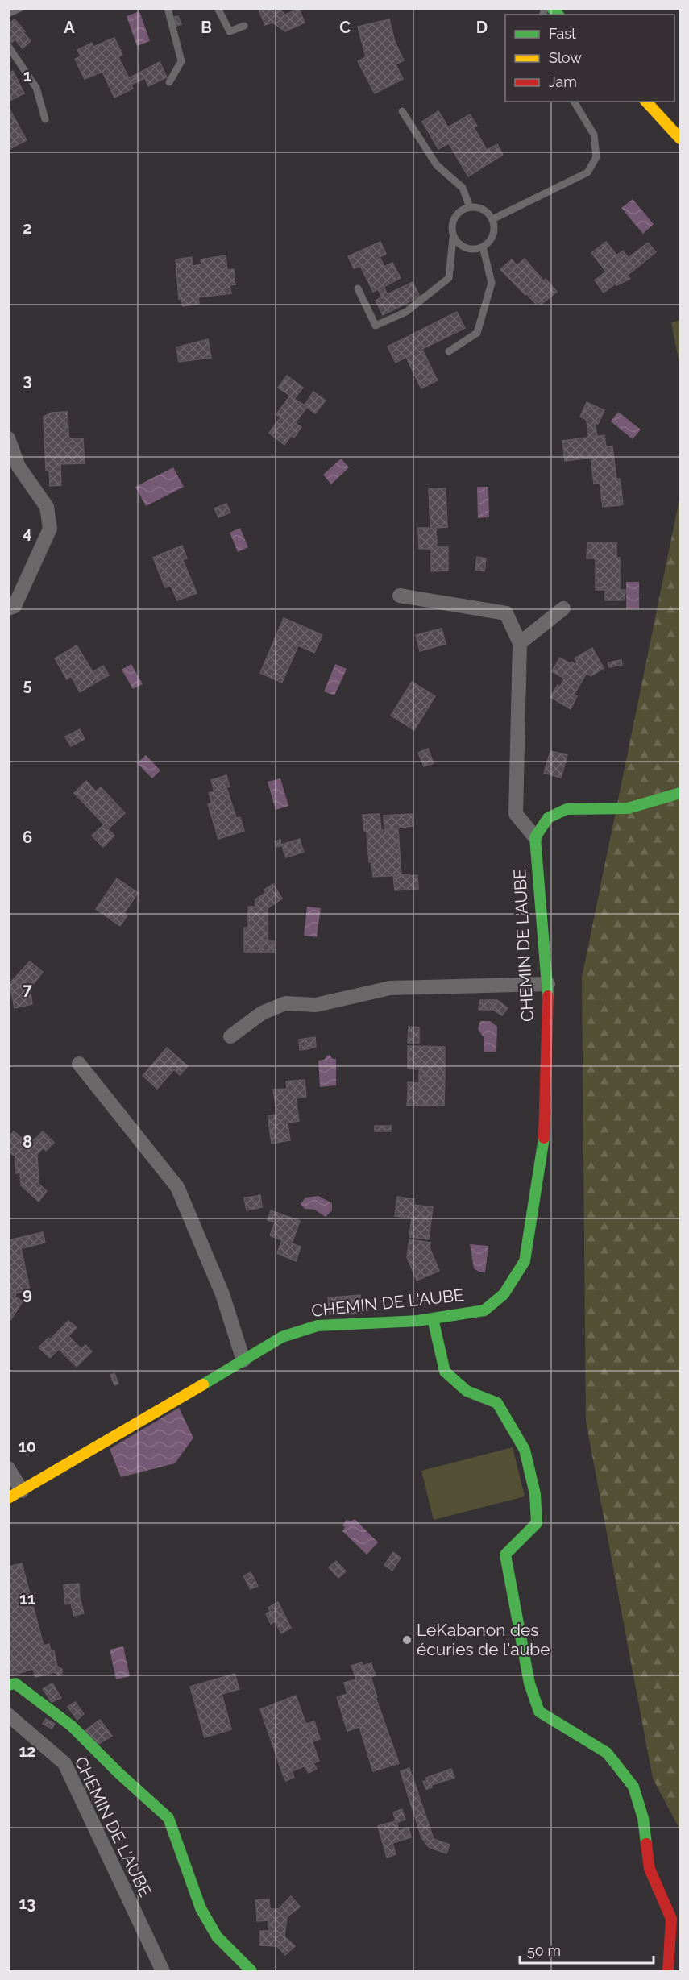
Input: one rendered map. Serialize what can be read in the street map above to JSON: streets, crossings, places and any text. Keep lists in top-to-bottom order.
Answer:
{
  "streets": {
    "street": ["CHEMIN DE L'AUBE"]
  },
  "places": ["LeKabanon des écuries de l'aube"],
  "legend": ["Fast", "Slow", "Jam"],
  "scale_bar": "50 m",
  "grid": {
    "columns": [
      "A",
      "B",
      "C",
      "D"
    ],
    "rows": [
      "1",
      "2",
      "3",
      "4",
      "5",
      "6",
      "7",
      "8",
      "9",
      "10",
      "11",
      "12",
      "13"
    ]
  }
}
